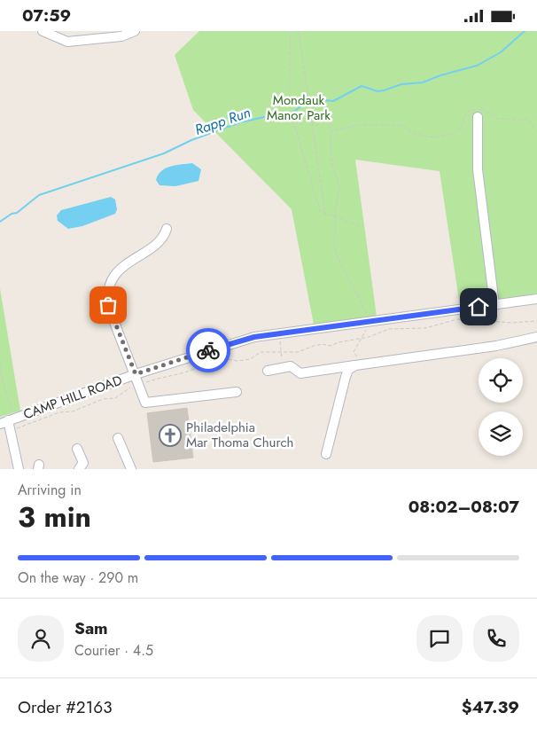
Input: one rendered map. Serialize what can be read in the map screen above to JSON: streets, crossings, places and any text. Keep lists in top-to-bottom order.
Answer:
{
  "streets": {
    "street": ["CAMP HILL ROAD"]
  },
  "water": ["Rapp Run"],
  "parks": ["Mondauk Manor Park"],
  "places": {
    "church": ["Philadelphia Mar Thoma Church"]
  },
  "page": {
    "status": "07:59",
    "heading": ["3 min", "Arriving in", "08:02–08:07"],
    "panel": [
      "Sam",
      "Courier · 4.5",
      "Order #2163",
      "$47.39"
    ],
    "bar": "On the way · 290 m"
  }
}
